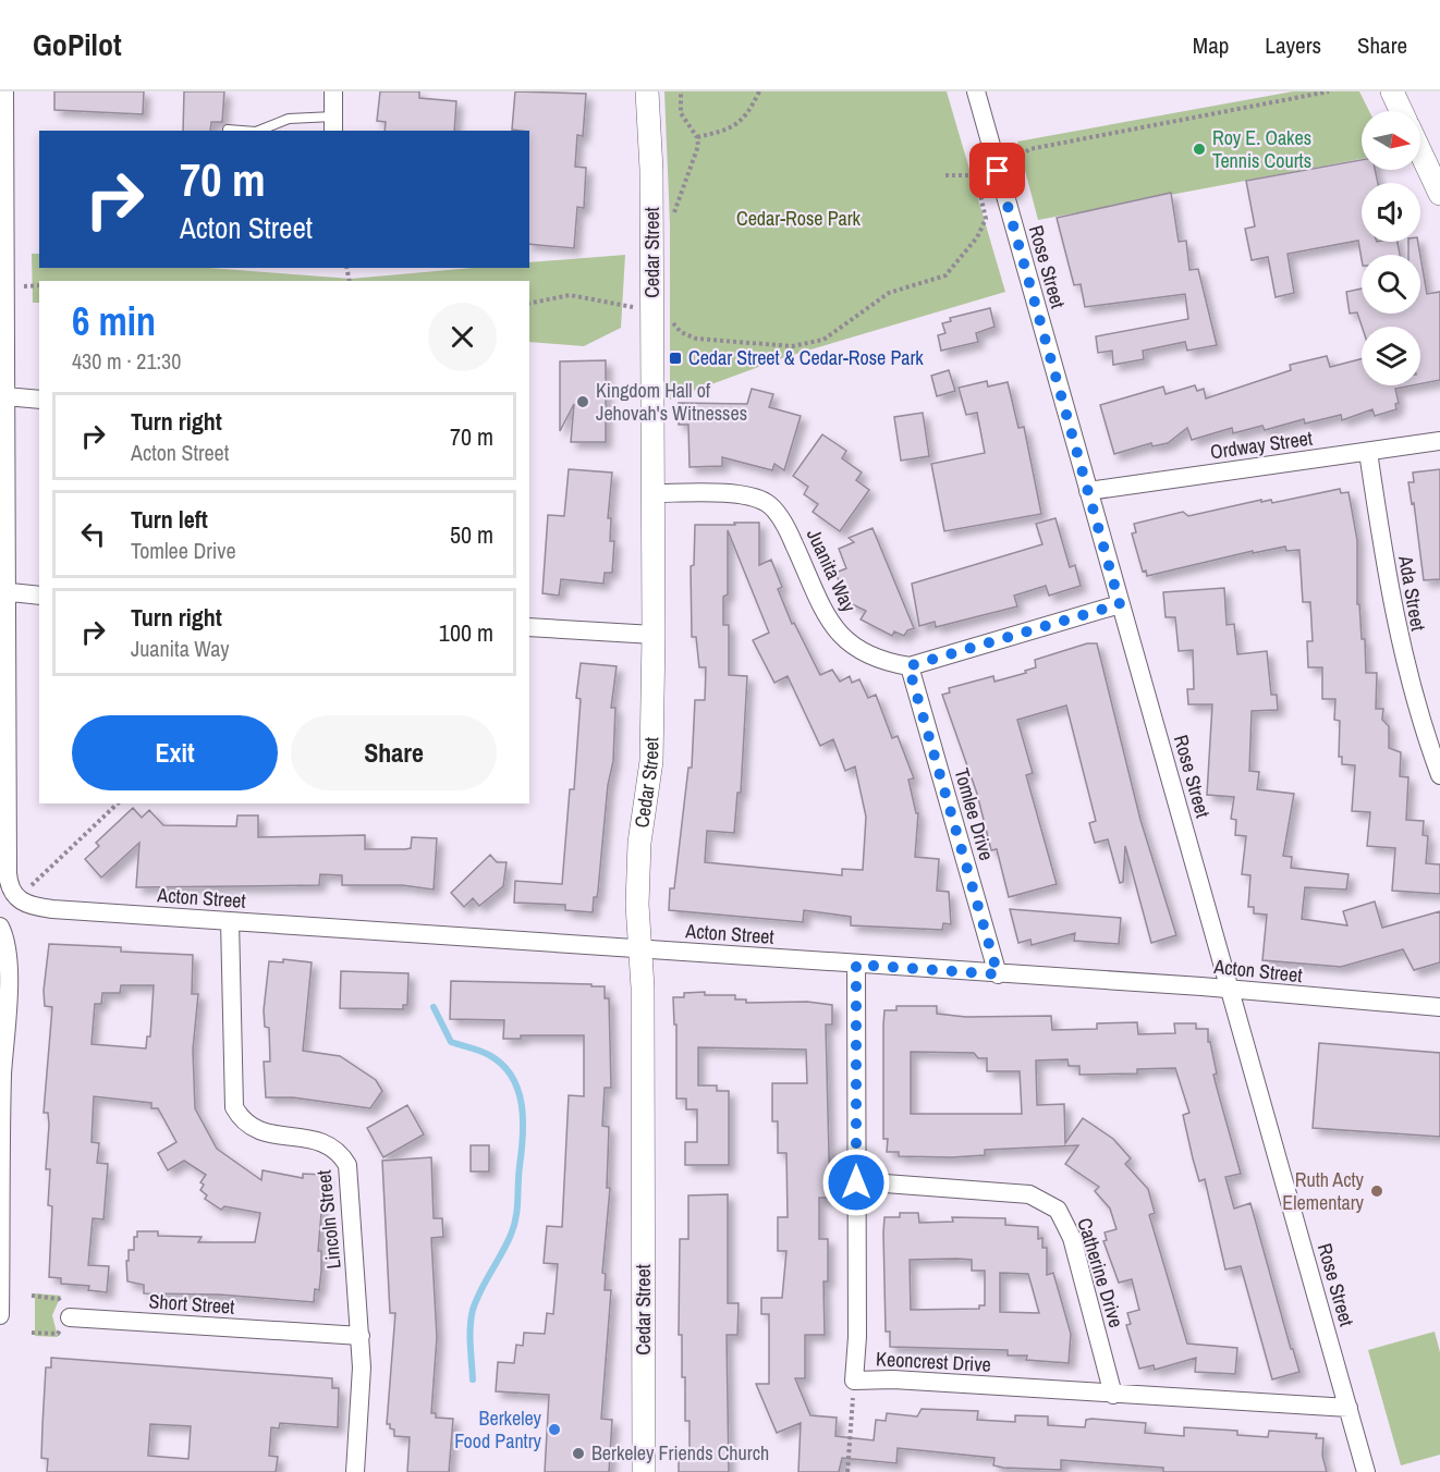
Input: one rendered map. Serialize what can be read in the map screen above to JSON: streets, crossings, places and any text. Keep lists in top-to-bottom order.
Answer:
{
  "streets": {
    "street": [
      "Cedar Street",
      "Rose Street",
      "Ordway Street",
      "Juanita Way",
      "Ada Street",
      "Tomlee Drive",
      "Acton Street",
      "Lincoln Street",
      "Catherine Drive",
      "Short Street",
      "Keoncrest Drive"
    ]
  },
  "crossings": [
    ["Cedar Street", "Juanita Way"],
    ["Cedar Street", "Acton Street"],
    ["Rose Street", "Ordway Street"],
    ["Rose Street", "Acton Street"],
    ["Rose Street", "Keoncrest Drive"],
    ["Ordway Street", "Ada Street"],
    ["Juanita Way", "Tomlee Drive"],
    ["Tomlee Drive", "Acton Street"],
    ["Acton Street", "Lincoln Street"],
    ["Acton Street", "Keoncrest Drive"],
    ["Lincoln Street", "Short Street"],
    ["Catherine Drive", "Keoncrest Drive"]
  ],
  "parks": ["Cedar-Rose Park"],
  "places": {
    "other": [
      "Roy E. Oakes Tennis Courts",
      "Kingdom Hall of Jehovah's Witnesses",
      "Ruth Acty Elementary",
      "Berkeley Food Pantry",
      "Berkeley Friends Church"
    ],
    "transit": ["Cedar Street & Cedar-Rose Park"]
  },
  "north": "right",
  "page": {
    "header": "GoPilot",
    "nav": ["Map", "Layers", "Share"],
    "turn": ["70 m", "Acton Street"],
    "heading": ["6 min", "430 m · 21:30"],
    "list": [
      {
        "name": "Turn right",
        "note": "Acton Street",
        "value": "70 m"
      },
      {
        "name": "Turn left",
        "note": "Tomlee Drive",
        "value": "50 m"
      },
      {
        "name": "Turn right",
        "note": "Juanita Way",
        "value": "100 m"
      }
    ],
    "buttons": ["Exit", "Share"]
  }
}
